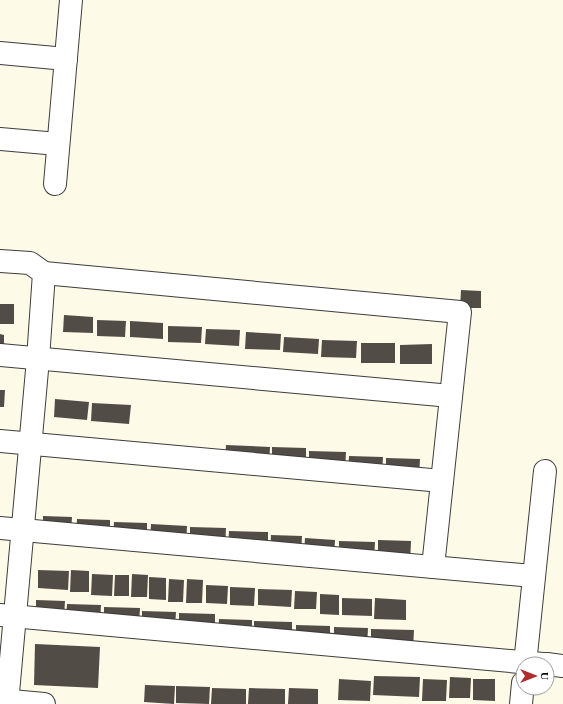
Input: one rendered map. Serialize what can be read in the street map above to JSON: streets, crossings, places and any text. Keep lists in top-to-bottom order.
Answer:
{
  "north": "right"
}
